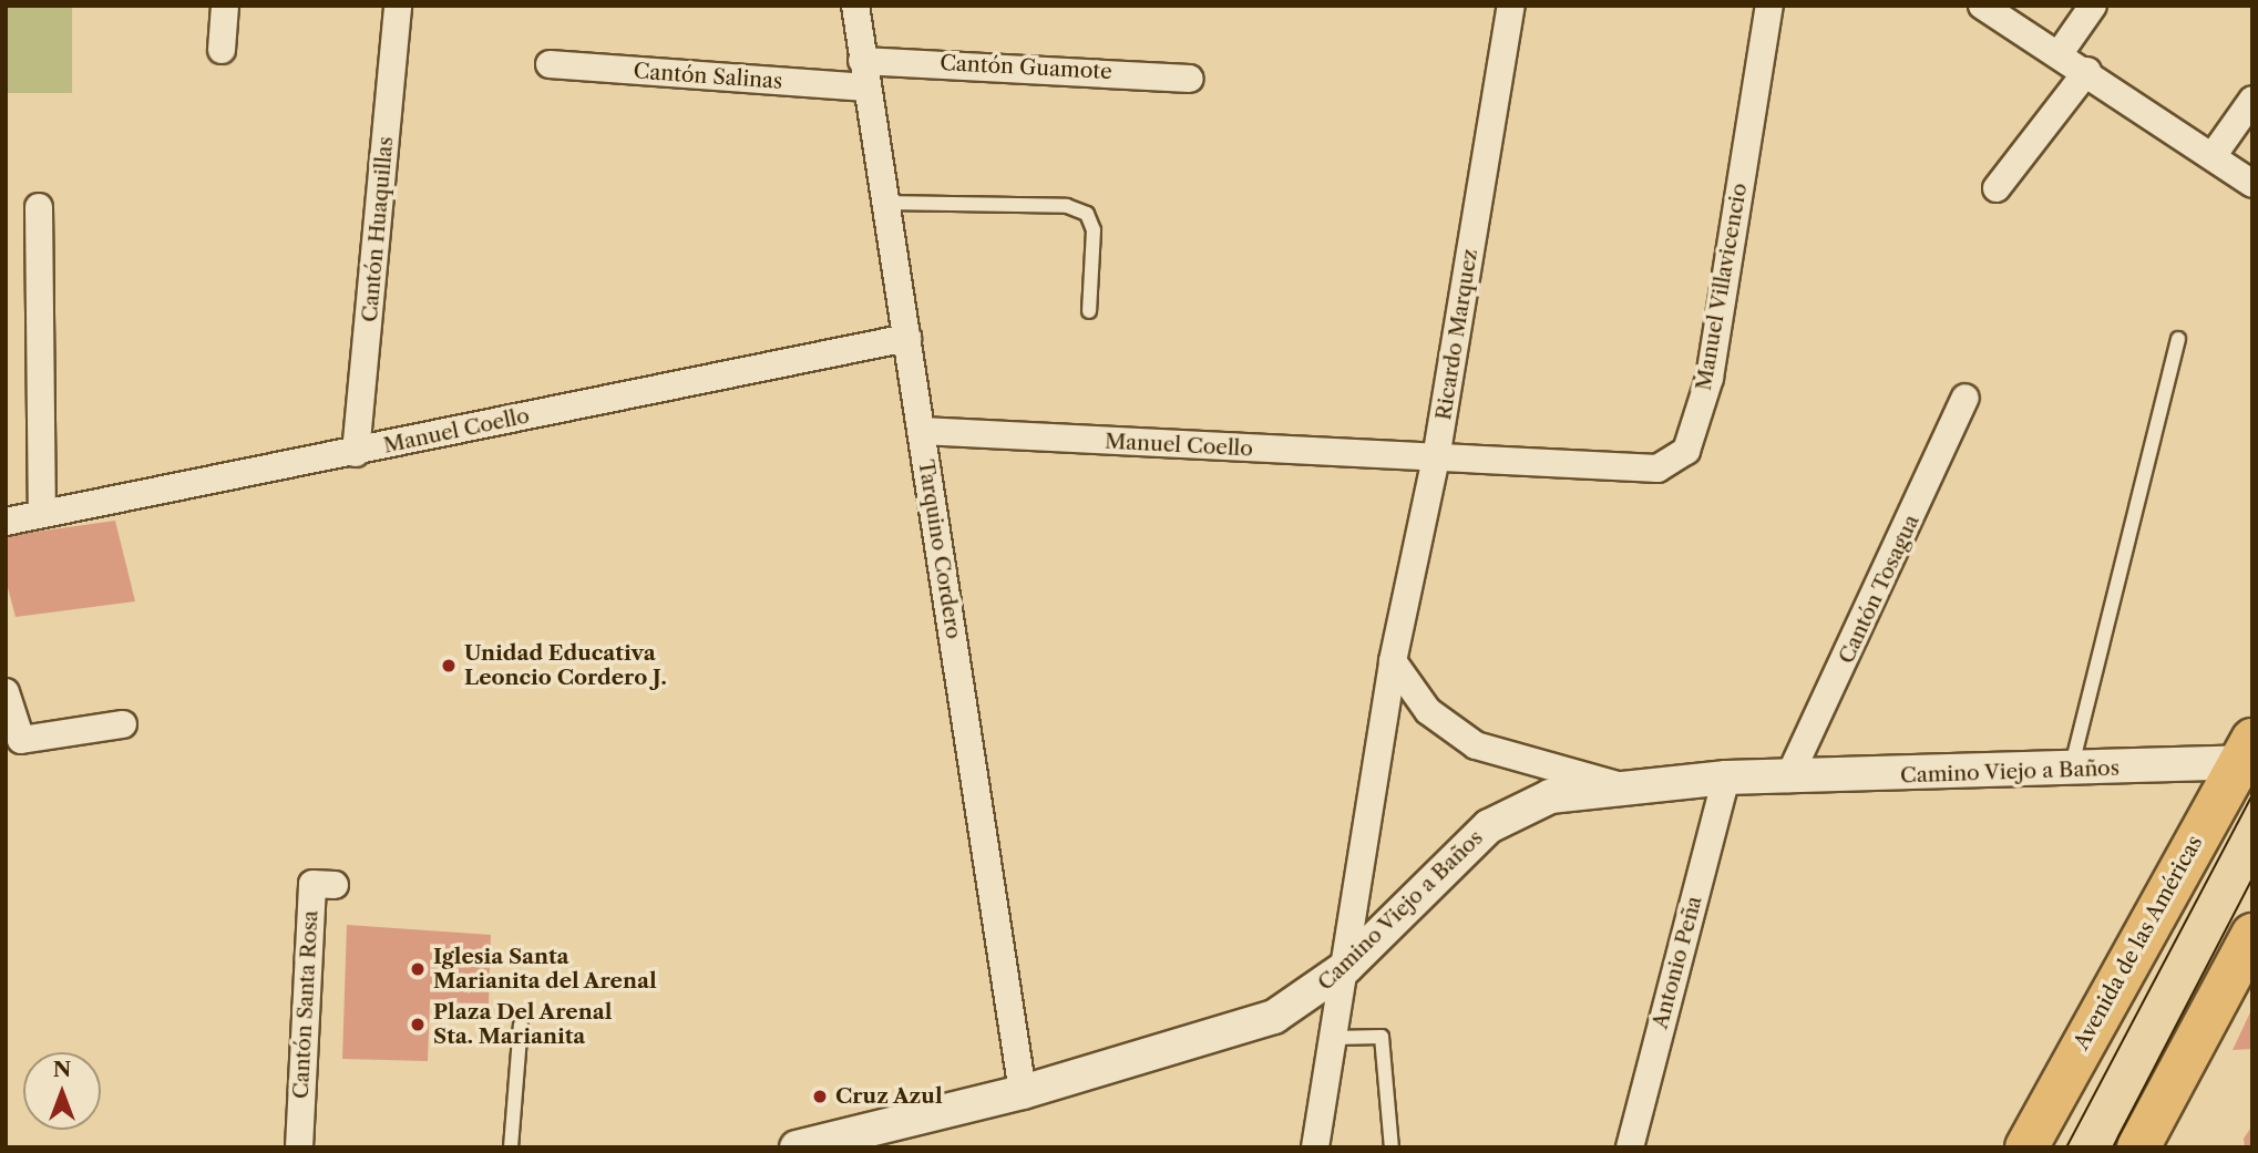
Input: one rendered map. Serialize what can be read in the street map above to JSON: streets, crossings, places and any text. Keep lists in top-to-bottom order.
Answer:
{
  "streets": {
    "main road": ["Avenida de las Américas"],
    "street": [
      "Cantón Guamote",
      "Cantón Salinas",
      "Cantón Huaquillas",
      "Manuel Villavicencio",
      "Ricardo Marquez",
      "Manuel Coello",
      "Tarquino Cordero",
      "Cantón Tosagua",
      "Camino Viejo a Baños",
      "Antonio Peña",
      "Cantón Santa Rosa"
    ]
  },
  "crossings": [
    ["Cantón Guamote", "Cantón Salinas"],
    ["Cantón Guamote", "Tarquino Cordero"],
    ["Cantón Salinas", "Tarquino Cordero"],
    ["Cantón Huaquillas", "Manuel Coello"],
    ["Manuel Villavicencio", "Ricardo Marquez"],
    ["Manuel Villavicencio", "Manuel Coello"],
    ["Ricardo Marquez", "Manuel Coello"],
    ["Ricardo Marquez", "Camino Viejo a Baños"],
    ["Manuel Coello", "Tarquino Cordero"],
    ["Tarquino Cordero", "Camino Viejo a Baños"],
    ["Cantón Tosagua", "Camino Viejo a Baños"],
    ["Camino Viejo a Baños", "Avenida de las Américas"],
    ["Camino Viejo a Baños", "Antonio Peña"]
  ],
  "places": [
    "Unidad Educativa Leoncio Cordero J.",
    "Iglesia Santa Marianita del Arenal",
    "Plaza Del Arenal Sta. Marianita",
    "Cruz Azul"
  ],
  "north": "top"
}
